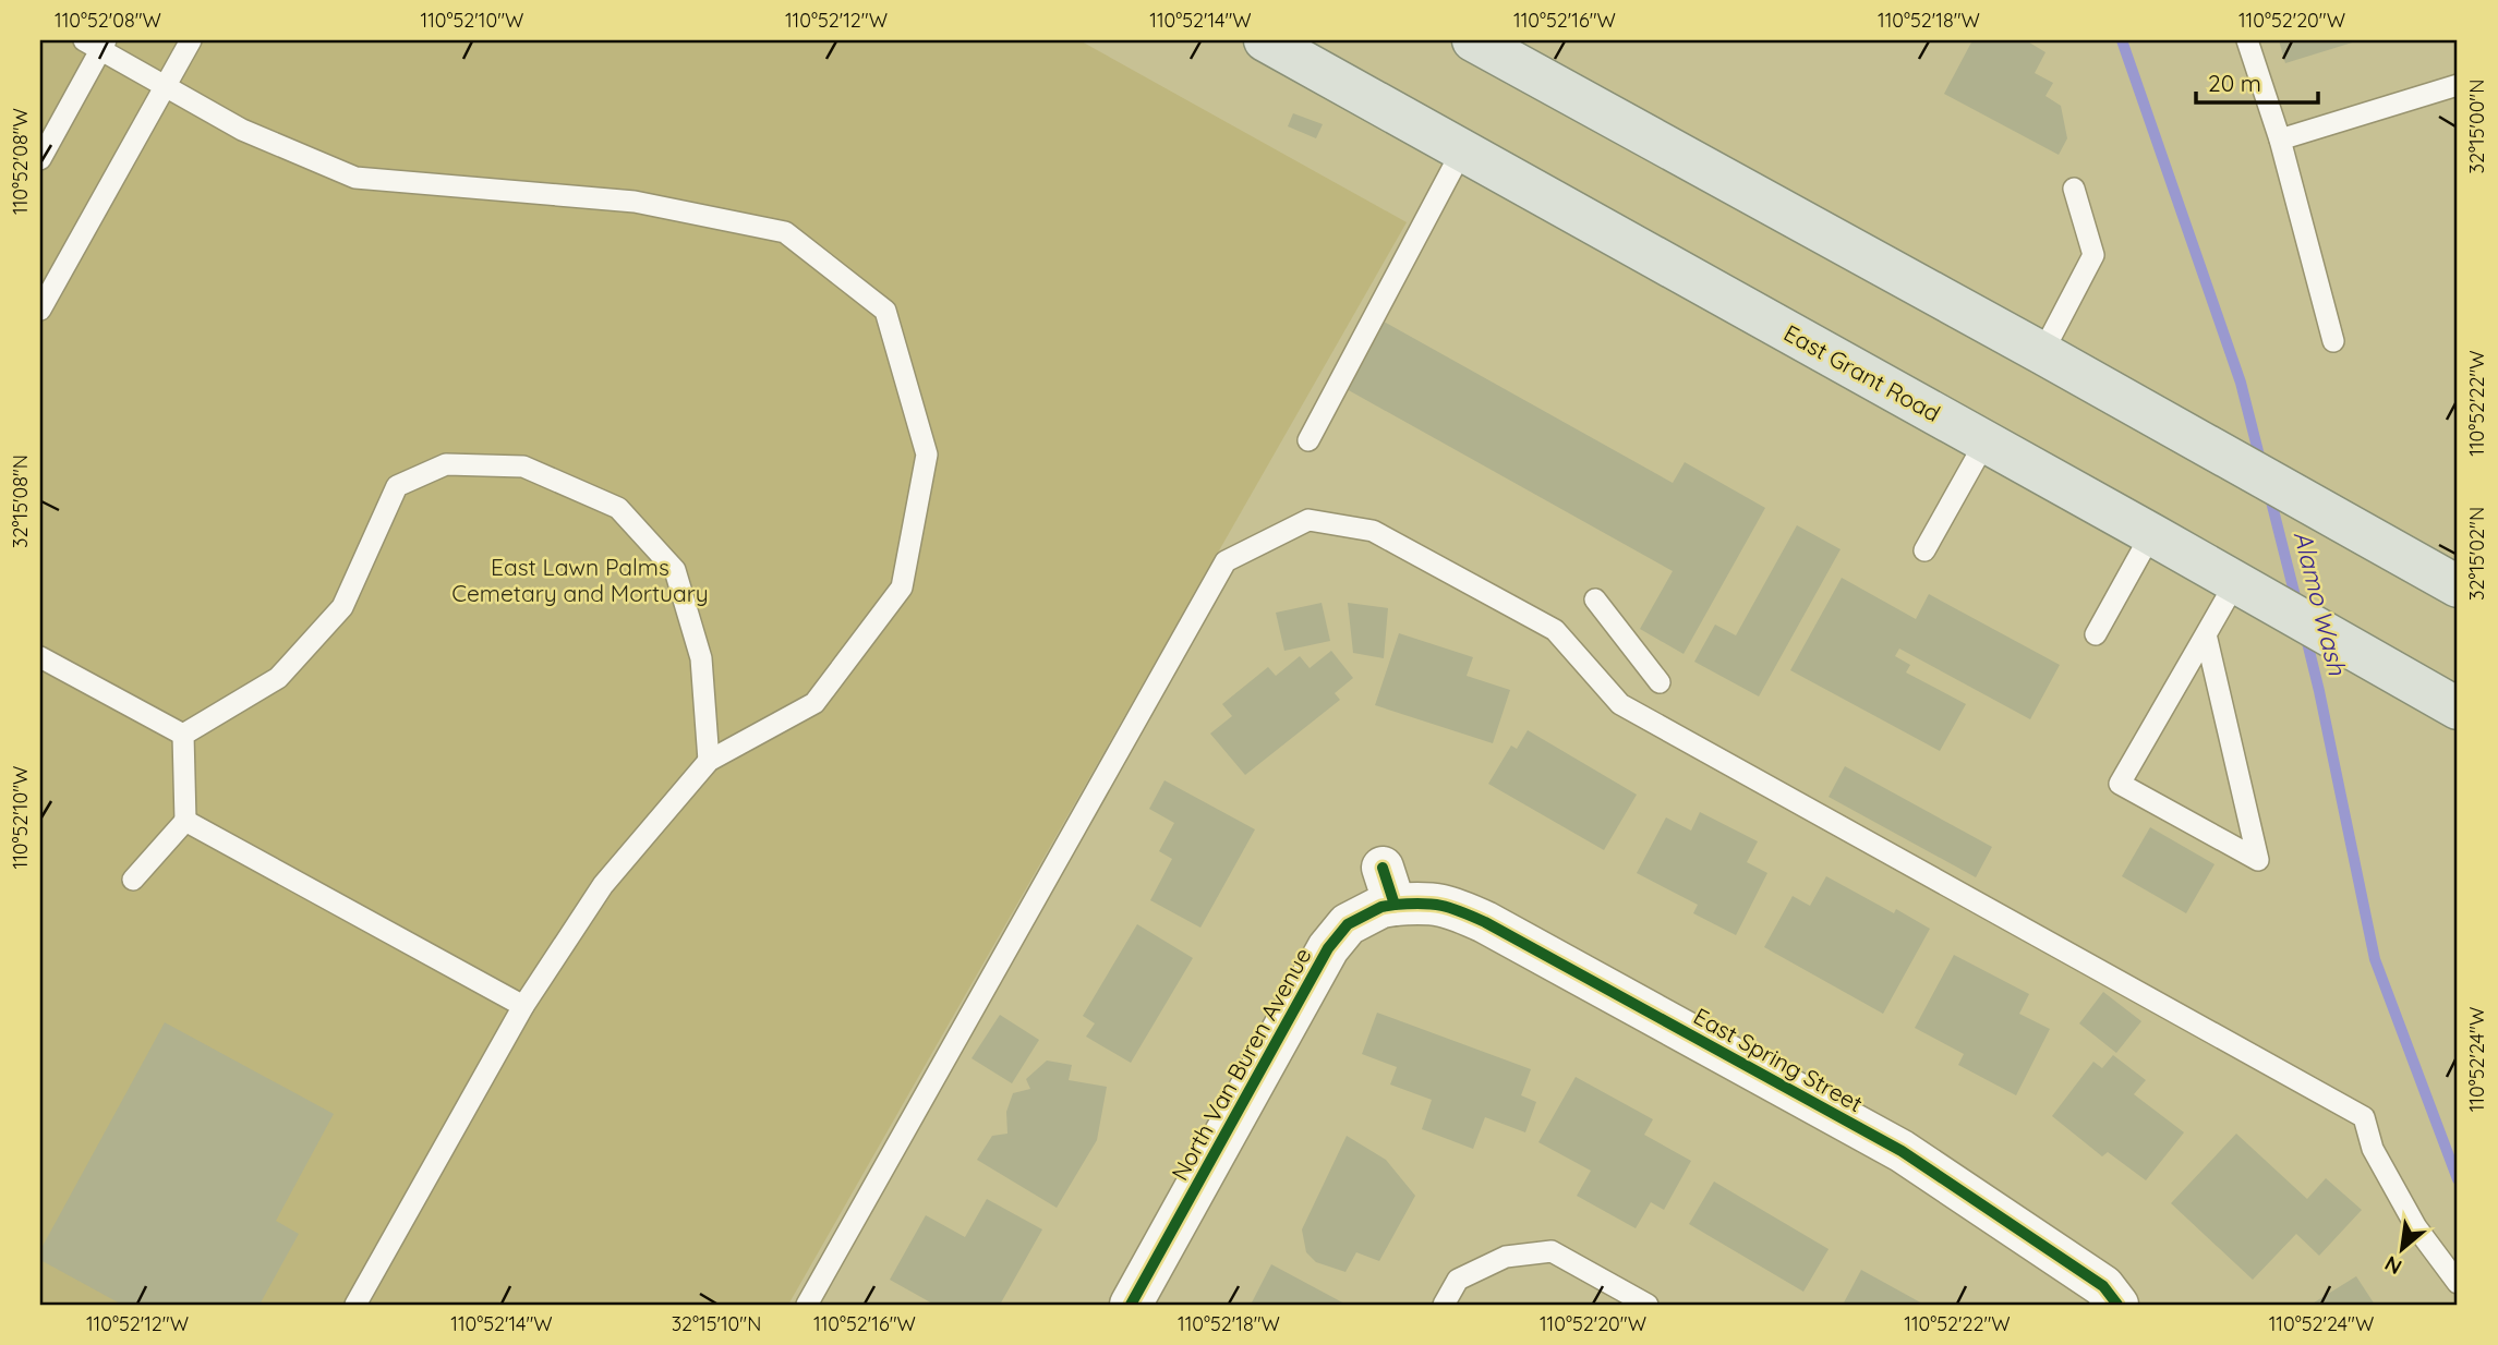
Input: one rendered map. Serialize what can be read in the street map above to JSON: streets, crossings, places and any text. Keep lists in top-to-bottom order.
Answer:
{
  "streets": {
    "main road": ["East Grant Road"],
    "street": ["East Spring Street", "North Van Buren Avenue"]
  },
  "crossings": [
    ["East Spring Street", "North Van Buren Avenue"]
  ],
  "water": ["Alamo Wash"],
  "parks": ["East Lawn Palms Cemetary and Mortuary"],
  "scale_bar": "20 m",
  "north": "bottom left",
  "coordinates": [
    "110°52'08\"W",
    "110°52'10\"W",
    "110°52'12\"W",
    "110°52'14\"W",
    "110°52'16\"W",
    "110°52'18\"W",
    "110°52'20\"W",
    "32°15'00\"N",
    "110°52'22\"W",
    "32°15'08\"N",
    "32°15'02\"N",
    "110°52'24\"W",
    "32°15'10\"N"
  ]
}
